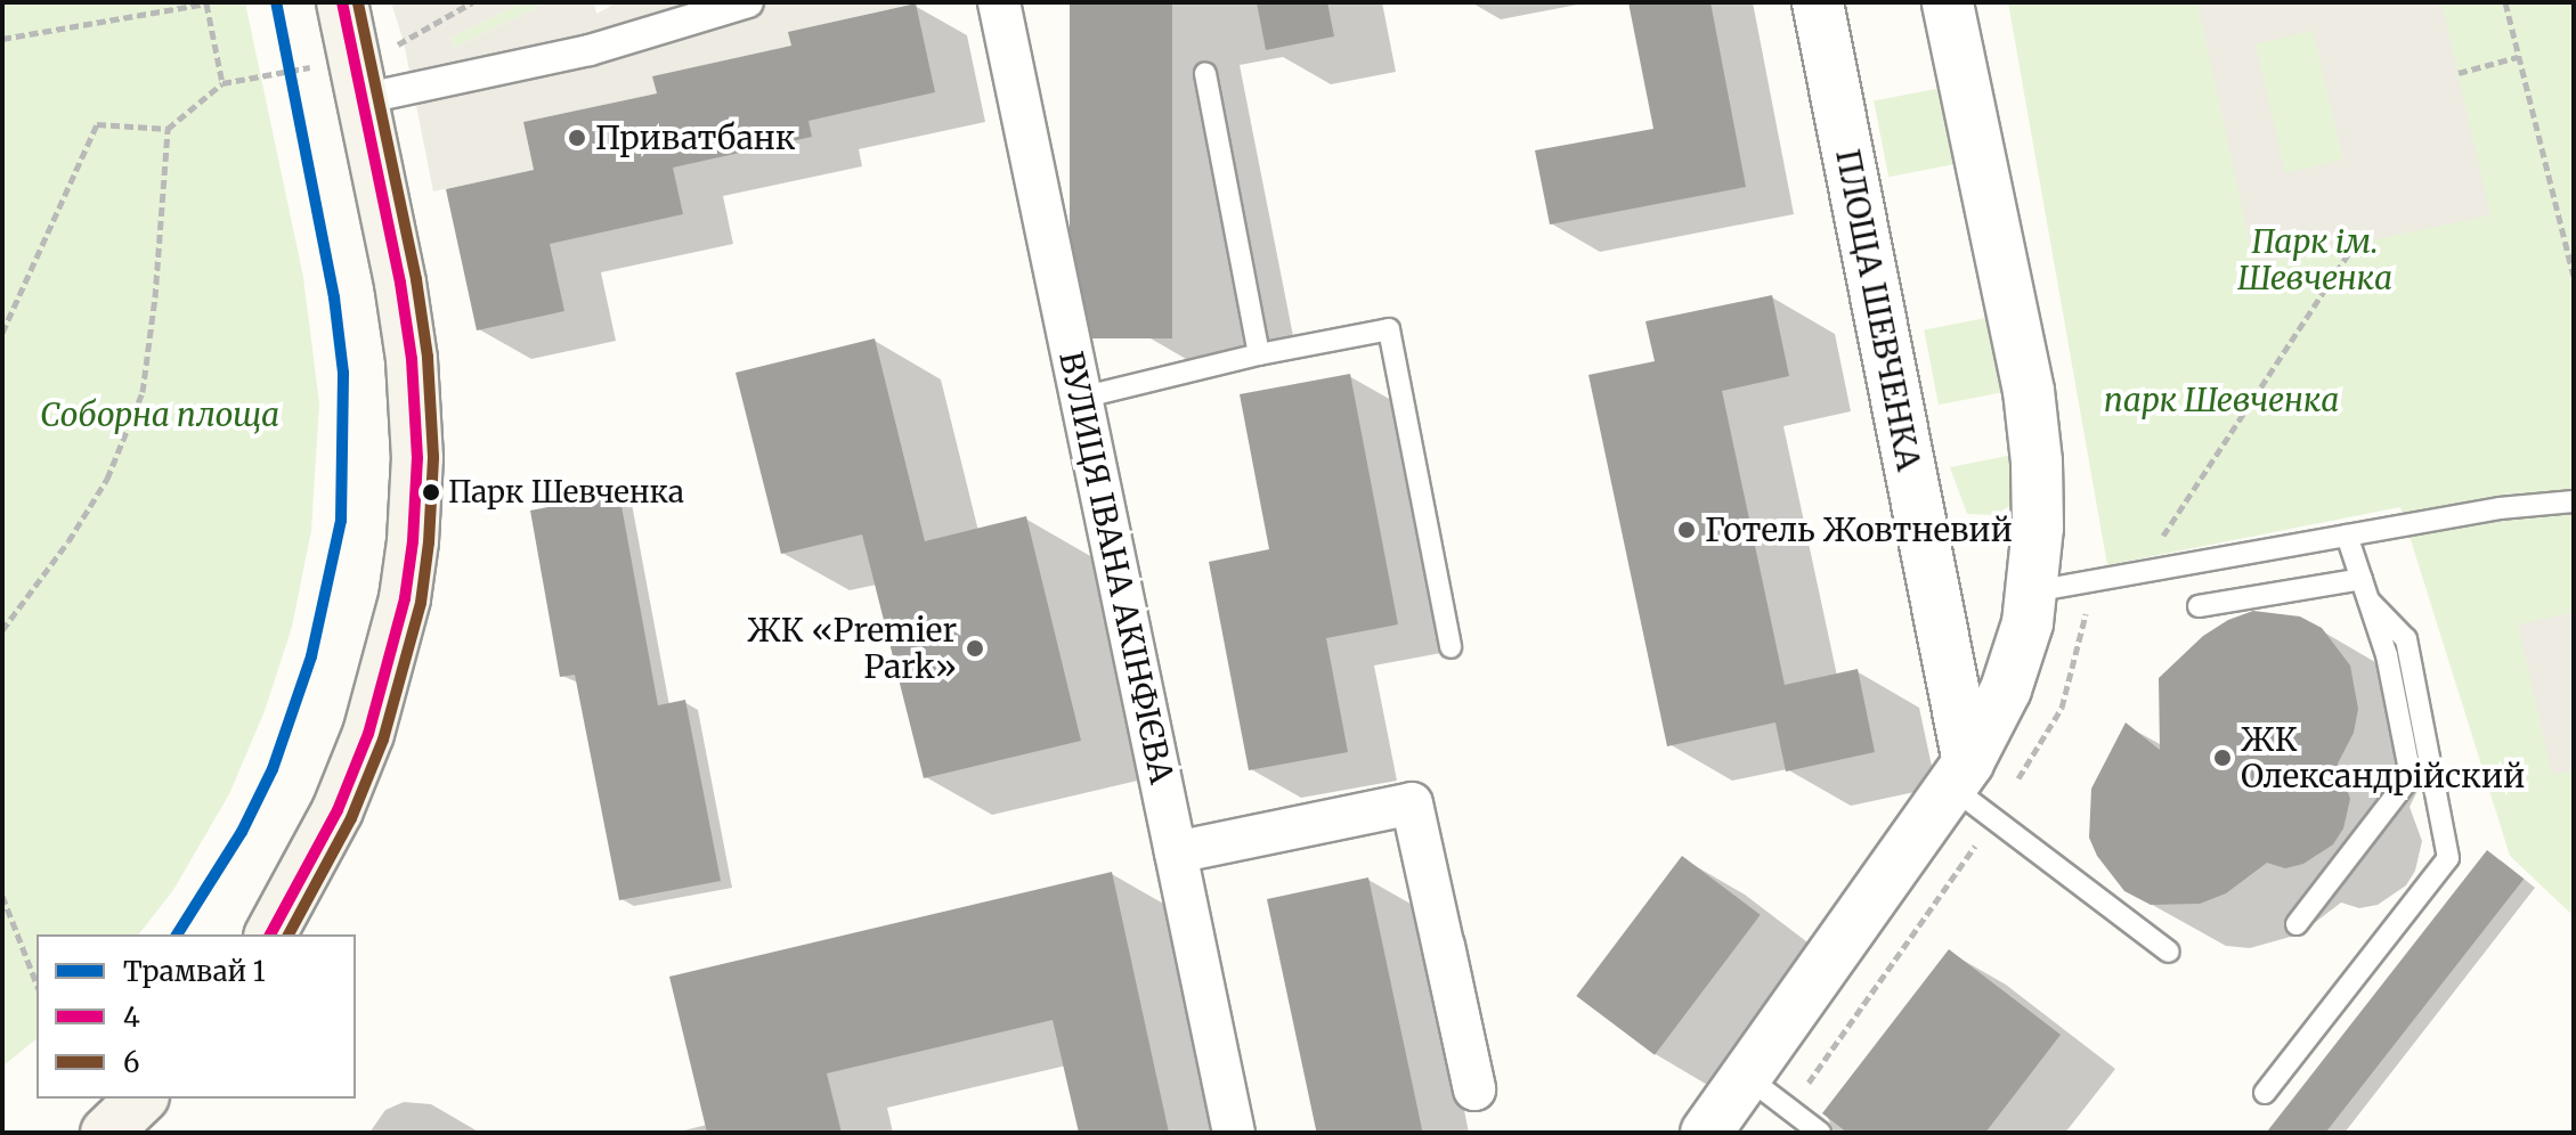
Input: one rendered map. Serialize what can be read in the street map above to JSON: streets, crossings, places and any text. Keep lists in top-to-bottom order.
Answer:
{
  "streets": {
    "street": ["ПЛОЩА ШЕВЧЕНКА", "ВУЛИЦЯ ІВАНА АКІНФІЄВА"]
  },
  "parks": ["Парк iм. Шевченка", "парк Шевченка", "Соборна площа"],
  "places": [
    "Приватбанк",
    "Парк Шевченка",
    "Готель Жовтневий",
    "ЖК «Premier Park»",
    "ЖК Олександрійский"
  ],
  "lines": ["tram line 1", "transit line 4", "transit line 6"],
  "legend": ["Трамвай 1", "4", "6"]
}
